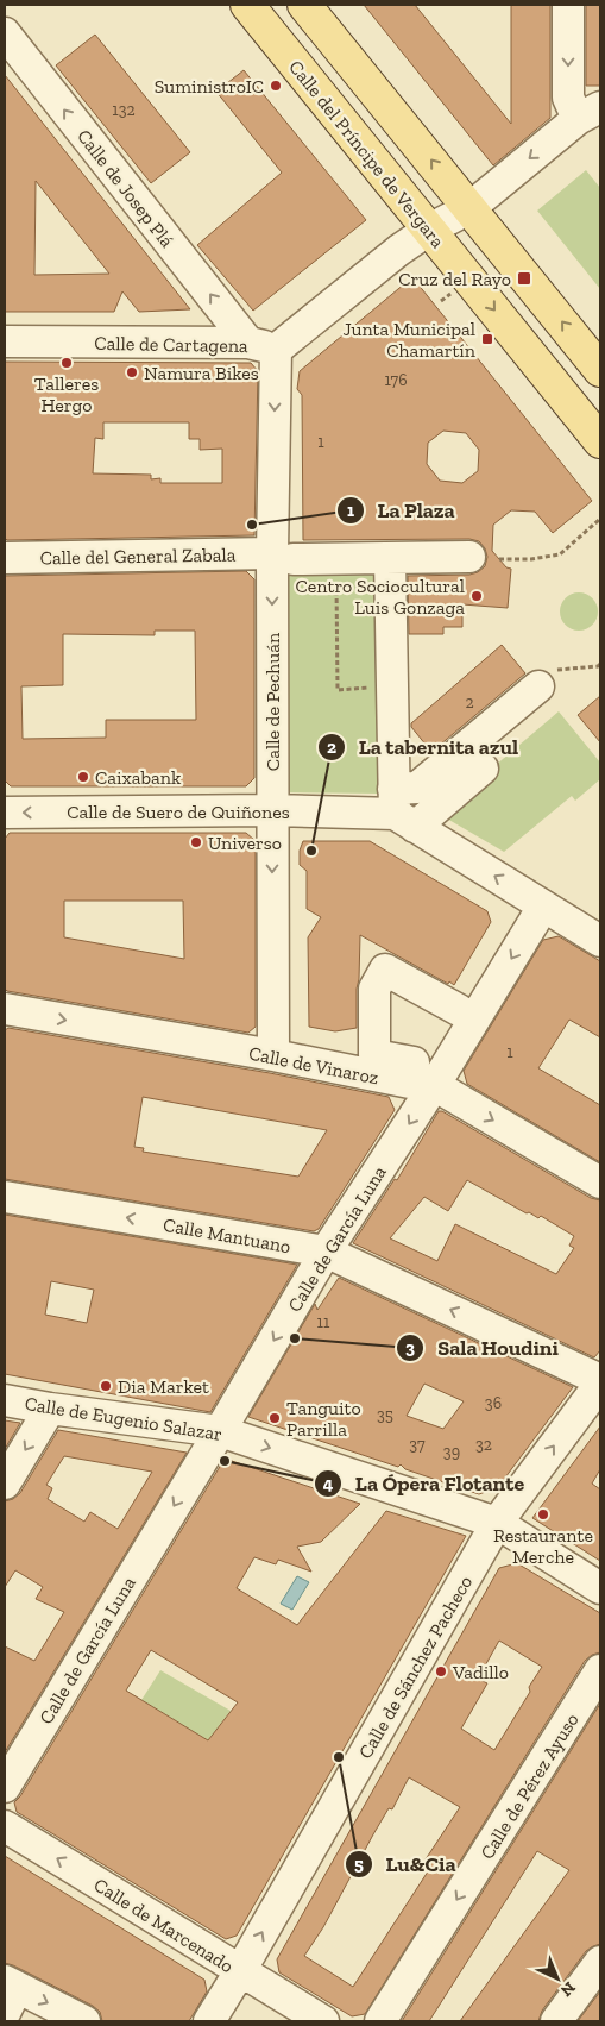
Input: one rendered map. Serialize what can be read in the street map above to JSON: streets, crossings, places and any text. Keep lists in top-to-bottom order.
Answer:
{
  "streets": {
    "main road": ["Calle del Príncipe de Vergara"],
    "street": [
      "Calle de Josep Plá",
      "Calle de Cartagena",
      "Calle del General Zabala",
      "Calle de Pechuán",
      "Calle de Suero de Quiñones",
      "Calle de Vinaroz",
      "Calle Mantuano",
      "Calle de García Luna",
      "Calle de Eugenio Salazar",
      "Calle de Sánchez Pacheco",
      "Calle de Pérez Ayuso",
      "Calle de Marcenado"
    ]
  },
  "crossings": [
    ["Calle de Josep Plá", "Calle de Cartagena"],
    ["Calle de Josep Plá", "Calle de Pechuán"],
    ["Calle de Cartagena", "Calle de Pechuán"],
    ["Calle del General Zabala", "Calle de Pechuán"],
    ["Calle de Pechuán", "Calle de Suero de Quiñones"],
    ["Calle de Pechuán", "Calle de Vinaroz"],
    ["Calle de Vinaroz", "Calle de García Luna"],
    ["Calle Mantuano", "Calle de García Luna"],
    ["Calle Mantuano", "Calle de Sánchez Pacheco"],
    ["Calle de García Luna", "Calle de Eugenio Salazar"],
    ["Calle de Eugenio Salazar", "Calle de Sánchez Pacheco"],
    ["Calle de Sánchez Pacheco", "Calle de Marcenado"]
  ],
  "one_way": [
    "Calle de Josep Plá",
    "Calle de Suero de Quiñones",
    "Calle de Vinaroz",
    "Calle Mantuano",
    "Calle de García Luna",
    "Calle de Eugenio Salazar",
    "Calle de Sánchez Pacheco",
    "Calle de Pérez Ayuso",
    "Calle de Marcenado"
  ],
  "places": {
    "other": [
      "SuministroIC",
      "Talleres Hergo",
      "Namura Bikes",
      "La Plaza",
      "Centro Sociocultural Luis Gonzaga",
      "Caixabank",
      "Universo",
      "La tabernita azul",
      "Sala Houdini",
      "Dia Market",
      "Tanguito Parrilla",
      "La Ópera Flotante",
      "Restaurante Merche",
      "Vadillo",
      "Lu&Cia"
    ],
    "transit": ["Cruz del Rayo", "Junta Municipal Chamartín"]
  },
  "house_numbers": [
    "132",
    "176",
    "1",
    "2",
    "1",
    "11",
    "36",
    "35",
    "37",
    "32",
    "39"
  ],
  "north": "bottom right"
}
